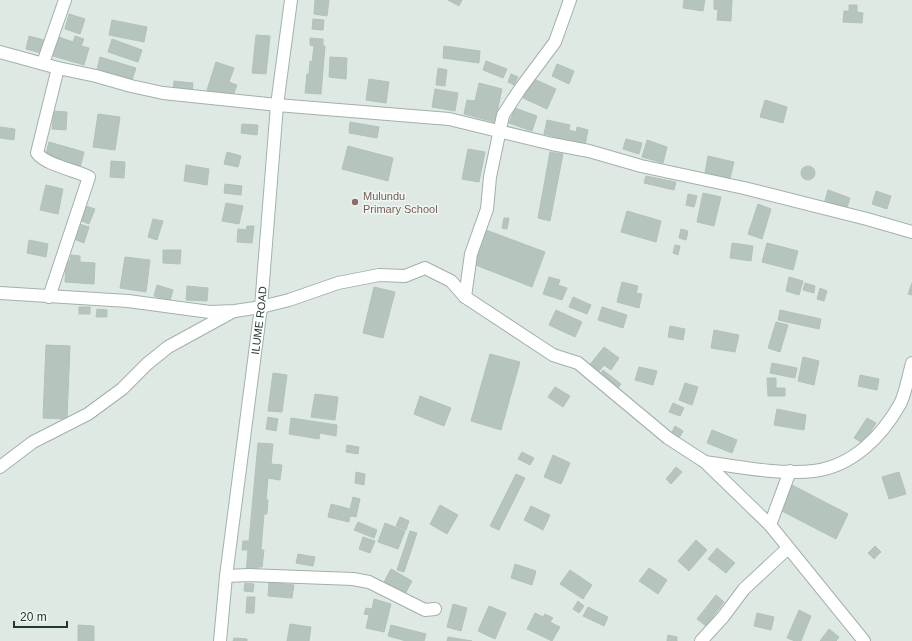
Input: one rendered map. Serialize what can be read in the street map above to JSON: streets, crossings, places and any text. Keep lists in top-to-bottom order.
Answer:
{
  "streets": {
    "street": ["ILUME ROAD"]
  },
  "places": ["Mulundu Primary School"],
  "scale_bar": "20 m"
}
